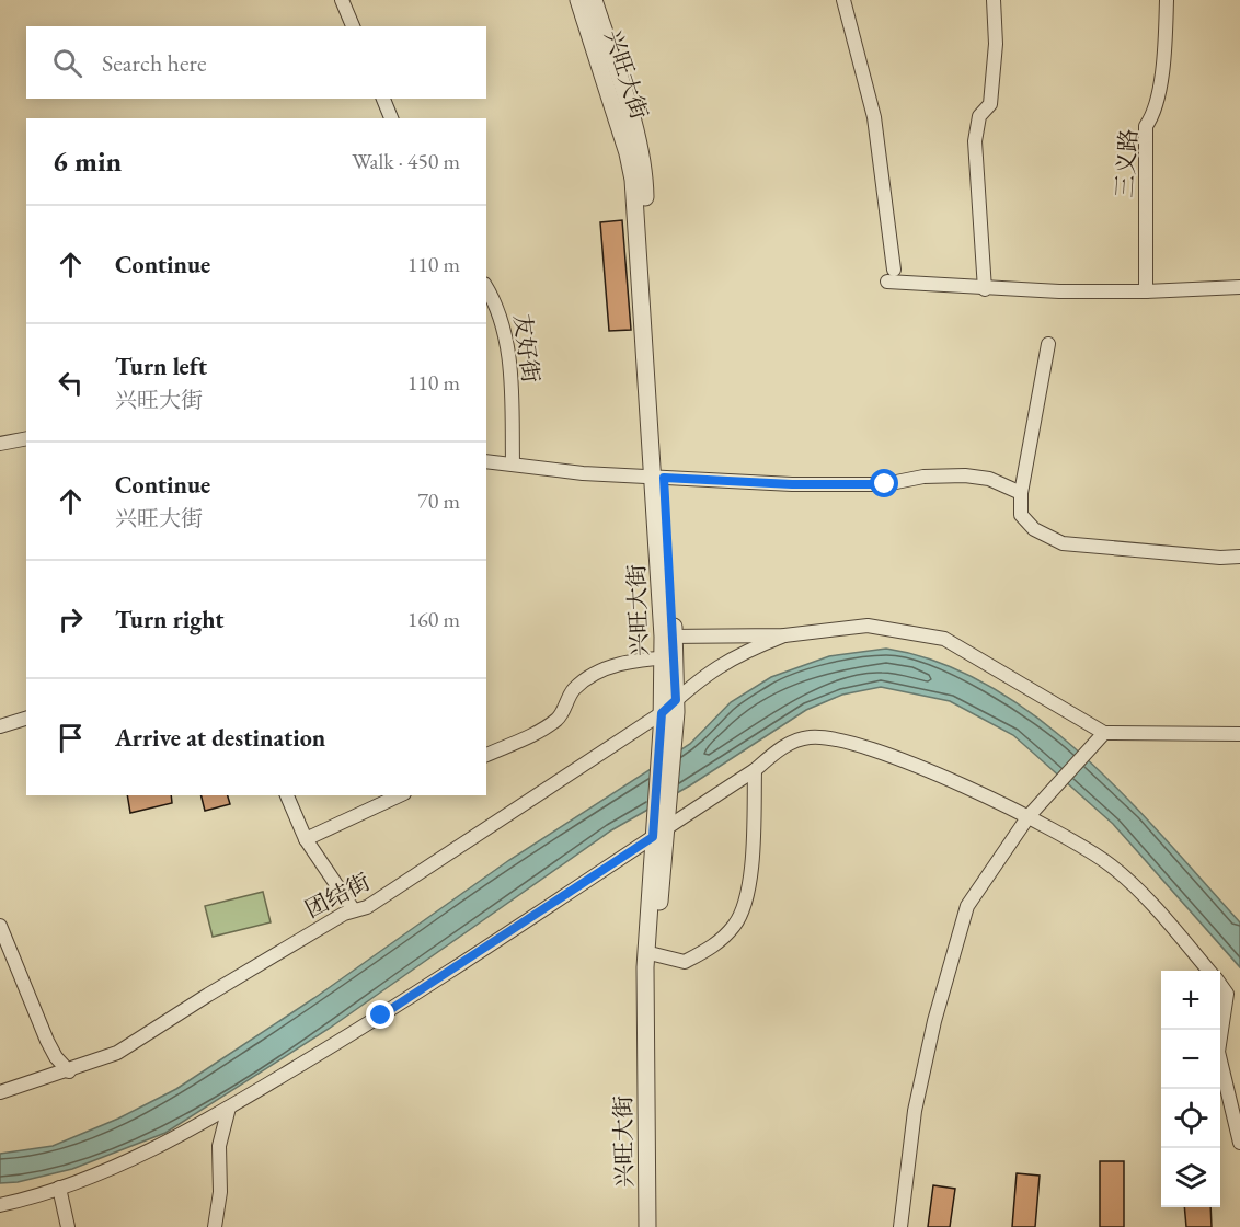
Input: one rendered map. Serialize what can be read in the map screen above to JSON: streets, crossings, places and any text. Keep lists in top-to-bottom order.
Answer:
{
  "streets": {
    "street": [
      "兴旺大街",
      "三义路",
      "友好街",
      "团结街"
    ]
  },
  "crossings": [
    ["兴旺大街", "团结街"]
  ],
  "page": {
    "search": "Search here",
    "heading": ["6 min", "Walk · 450 m"],
    "list": [
      ["Continue", "110 m"],
      ["Turn left", "兴旺大街", "110 m"],
      ["Continue", "兴旺大街", "70 m"],
      ["Turn right", "160 m"],
      "Arrive at destination"
    ],
    "map_buttons": ["+", "−"]
  }
}
